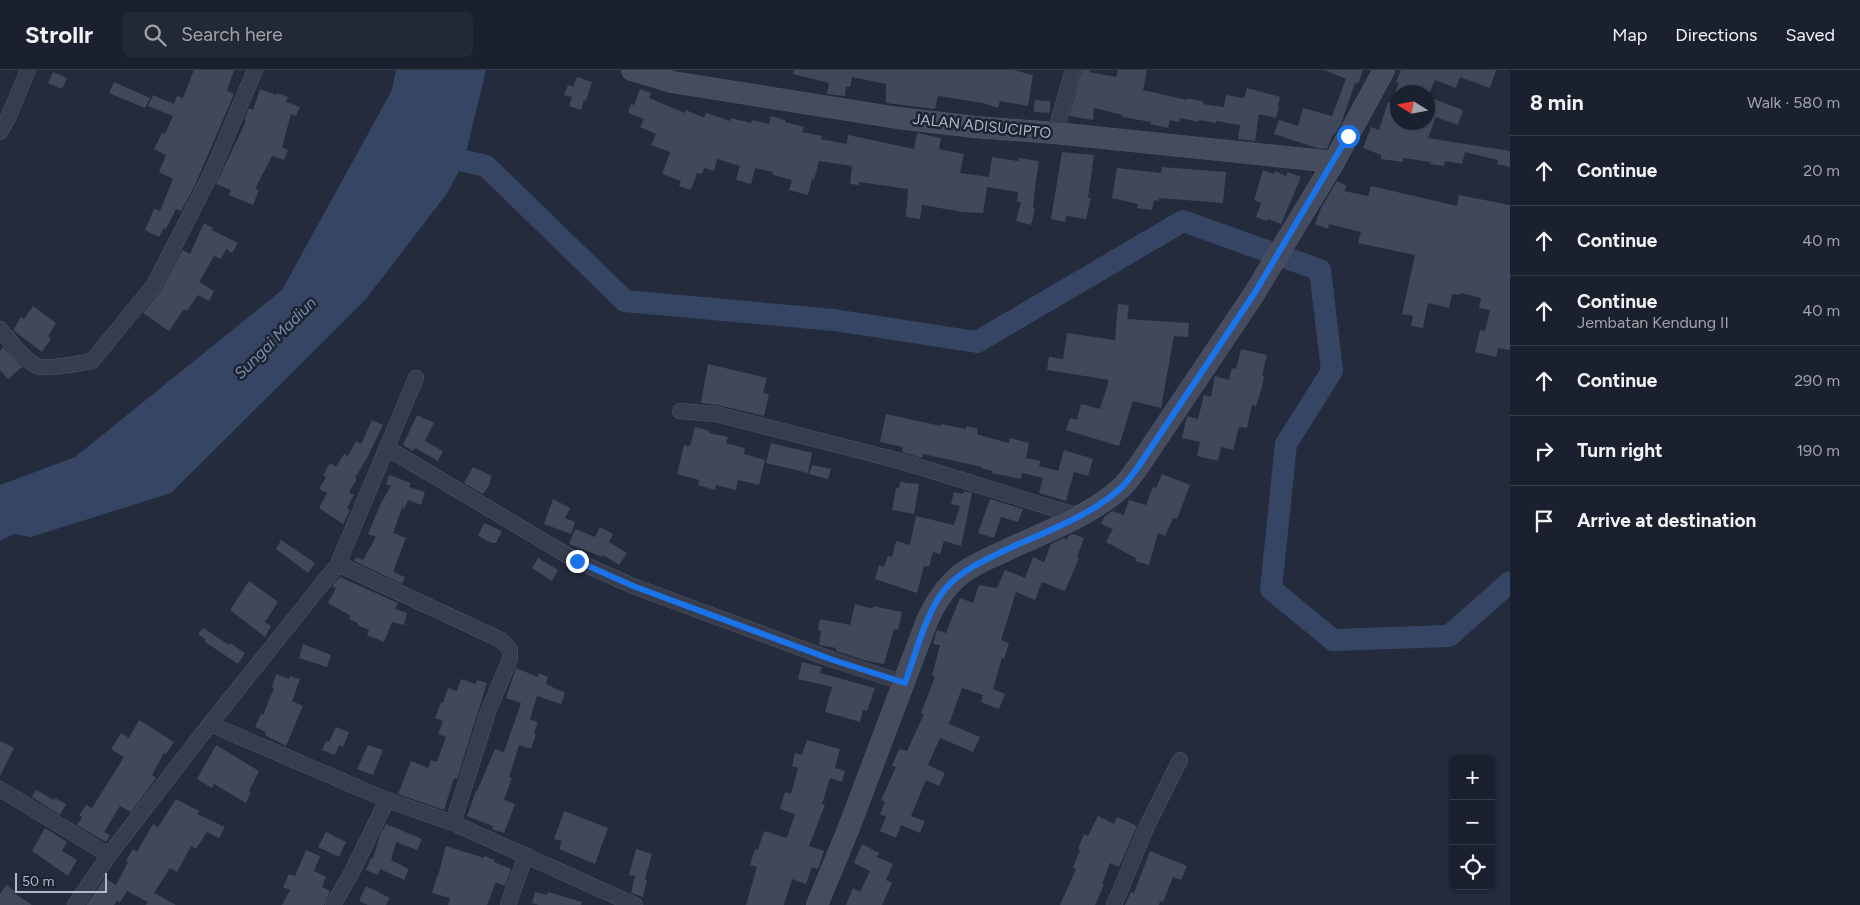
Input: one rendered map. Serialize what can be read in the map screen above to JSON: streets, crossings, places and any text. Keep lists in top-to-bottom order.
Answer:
{
  "streets": {
    "main road": ["JALAN ADISUCIPTO"]
  },
  "water": ["Sungai Madiun"],
  "scale_bar": "50 m",
  "north": "left",
  "page": {
    "header": "Strollr",
    "search": "Search here",
    "nav": ["Map", "Directions", "Saved"],
    "heading": ["8 min", "Walk · 580 m"],
    "list": [
      ["Continue", "20 m"],
      ["Continue", "40 m"],
      ["Continue", "Jembatan Kendung II", "40 m"],
      ["Continue", "290 m"],
      ["Turn right", "190 m"],
      "Arrive at destination"
    ],
    "map_buttons": ["+", "−"],
    "scale": "50 m"
  }
}
